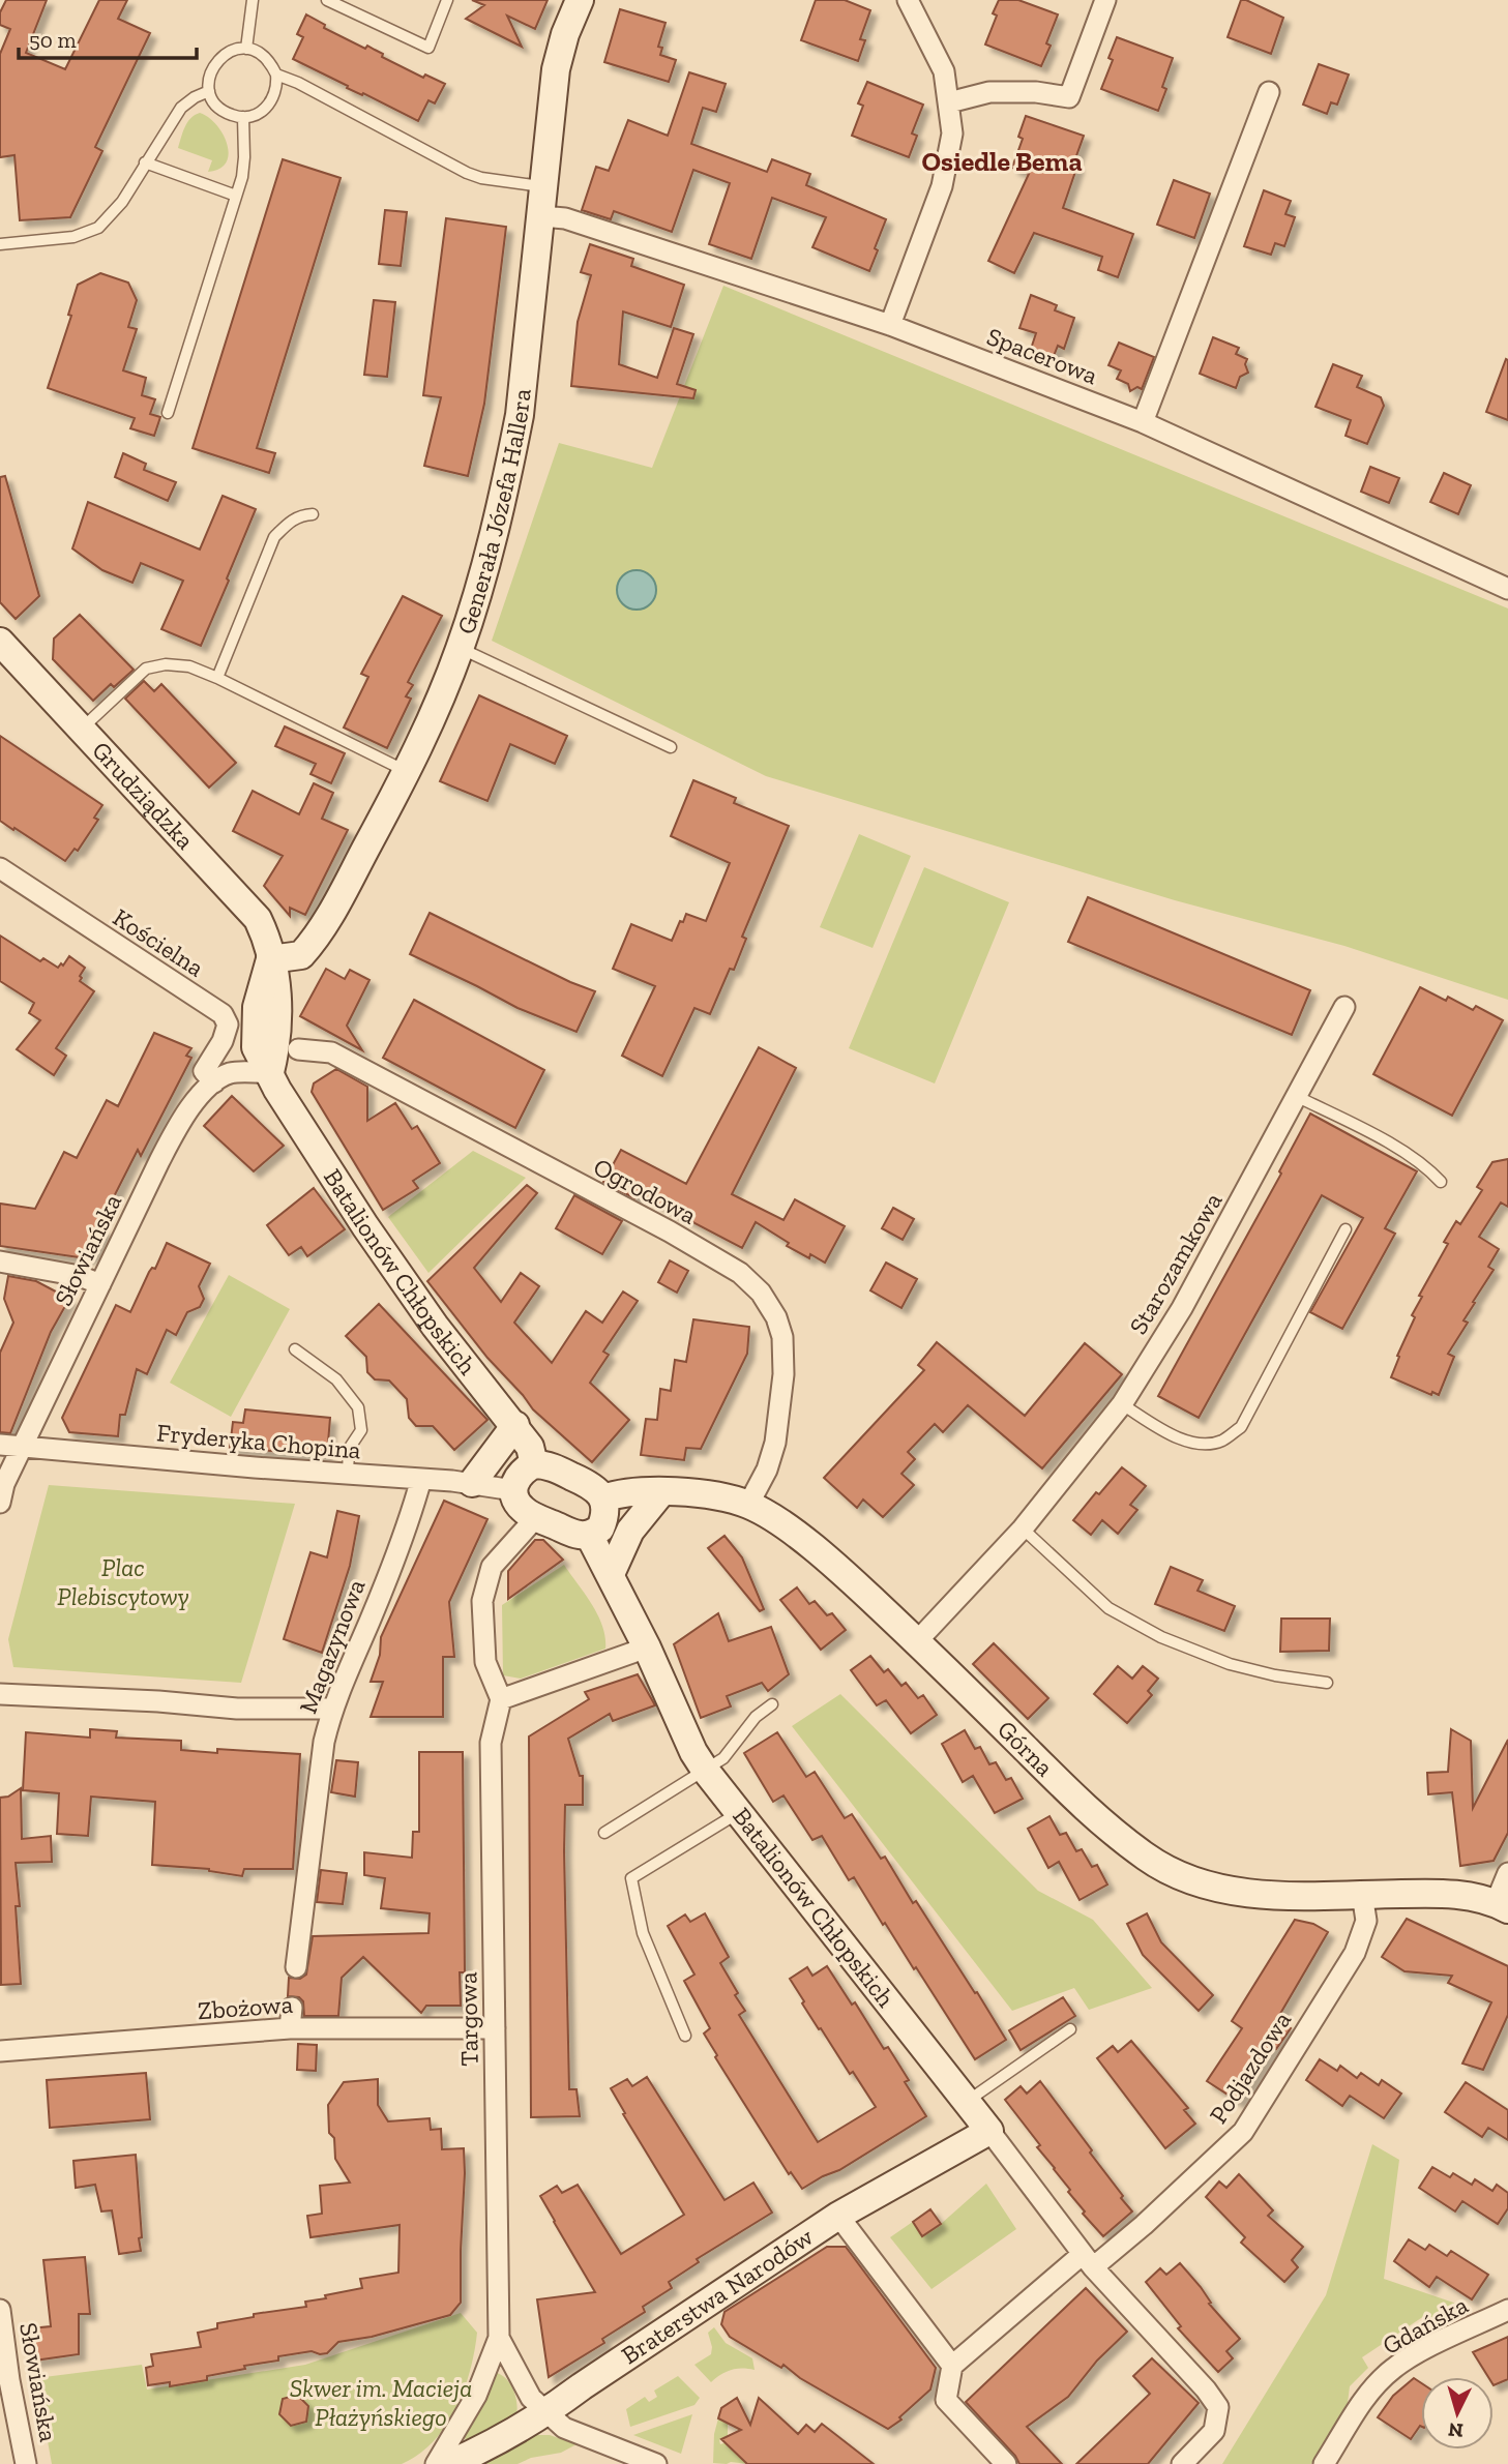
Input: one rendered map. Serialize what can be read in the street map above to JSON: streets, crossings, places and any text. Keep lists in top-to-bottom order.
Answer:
{
  "streets": {
    "street": [
      "Spacerowa",
      "Generała Józefa Hallera",
      "Grudziądzka",
      "Kościelna",
      "Ogrodowa",
      "Słowiańska",
      "Starozamkowa",
      "Batalionów Chłopskich",
      "Fryderyka Chopina",
      "Magazynowa",
      "Górna",
      "Zbożowa",
      "Targowa",
      "Podjazdowa",
      "Braterstwa Narodów",
      "Gdańska"
    ]
  },
  "crossings": [
    ["Spacerowa", "Generała Józefa Hallera"],
    ["Generała Józefa Hallera", "Grudziądzka"],
    ["Kościelna", "Słowiańska"],
    ["Ogrodowa", "Górna"],
    ["Słowiańska", "Batalionów Chłopskich"],
    ["Słowiańska", "Fryderyka Chopina"],
    ["Starozamkowa", "Górna"],
    ["Batalionów Chłopskich", "Podjazdowa"],
    ["Batalionów Chłopskich", "Braterstwa Narodów"],
    ["Fryderyka Chopina", "Magazynowa"],
    ["Górna", "Podjazdowa"],
    ["Zbożowa", "Targowa"],
    ["Targowa", "Braterstwa Narodów"]
  ],
  "districts": ["Osiedle Bema"],
  "parks": ["Plac Plebiscytowy", "Skwer im. Macieja Płażyńskiego"],
  "scale_bar": "50 m",
  "north": "bottom"
}
